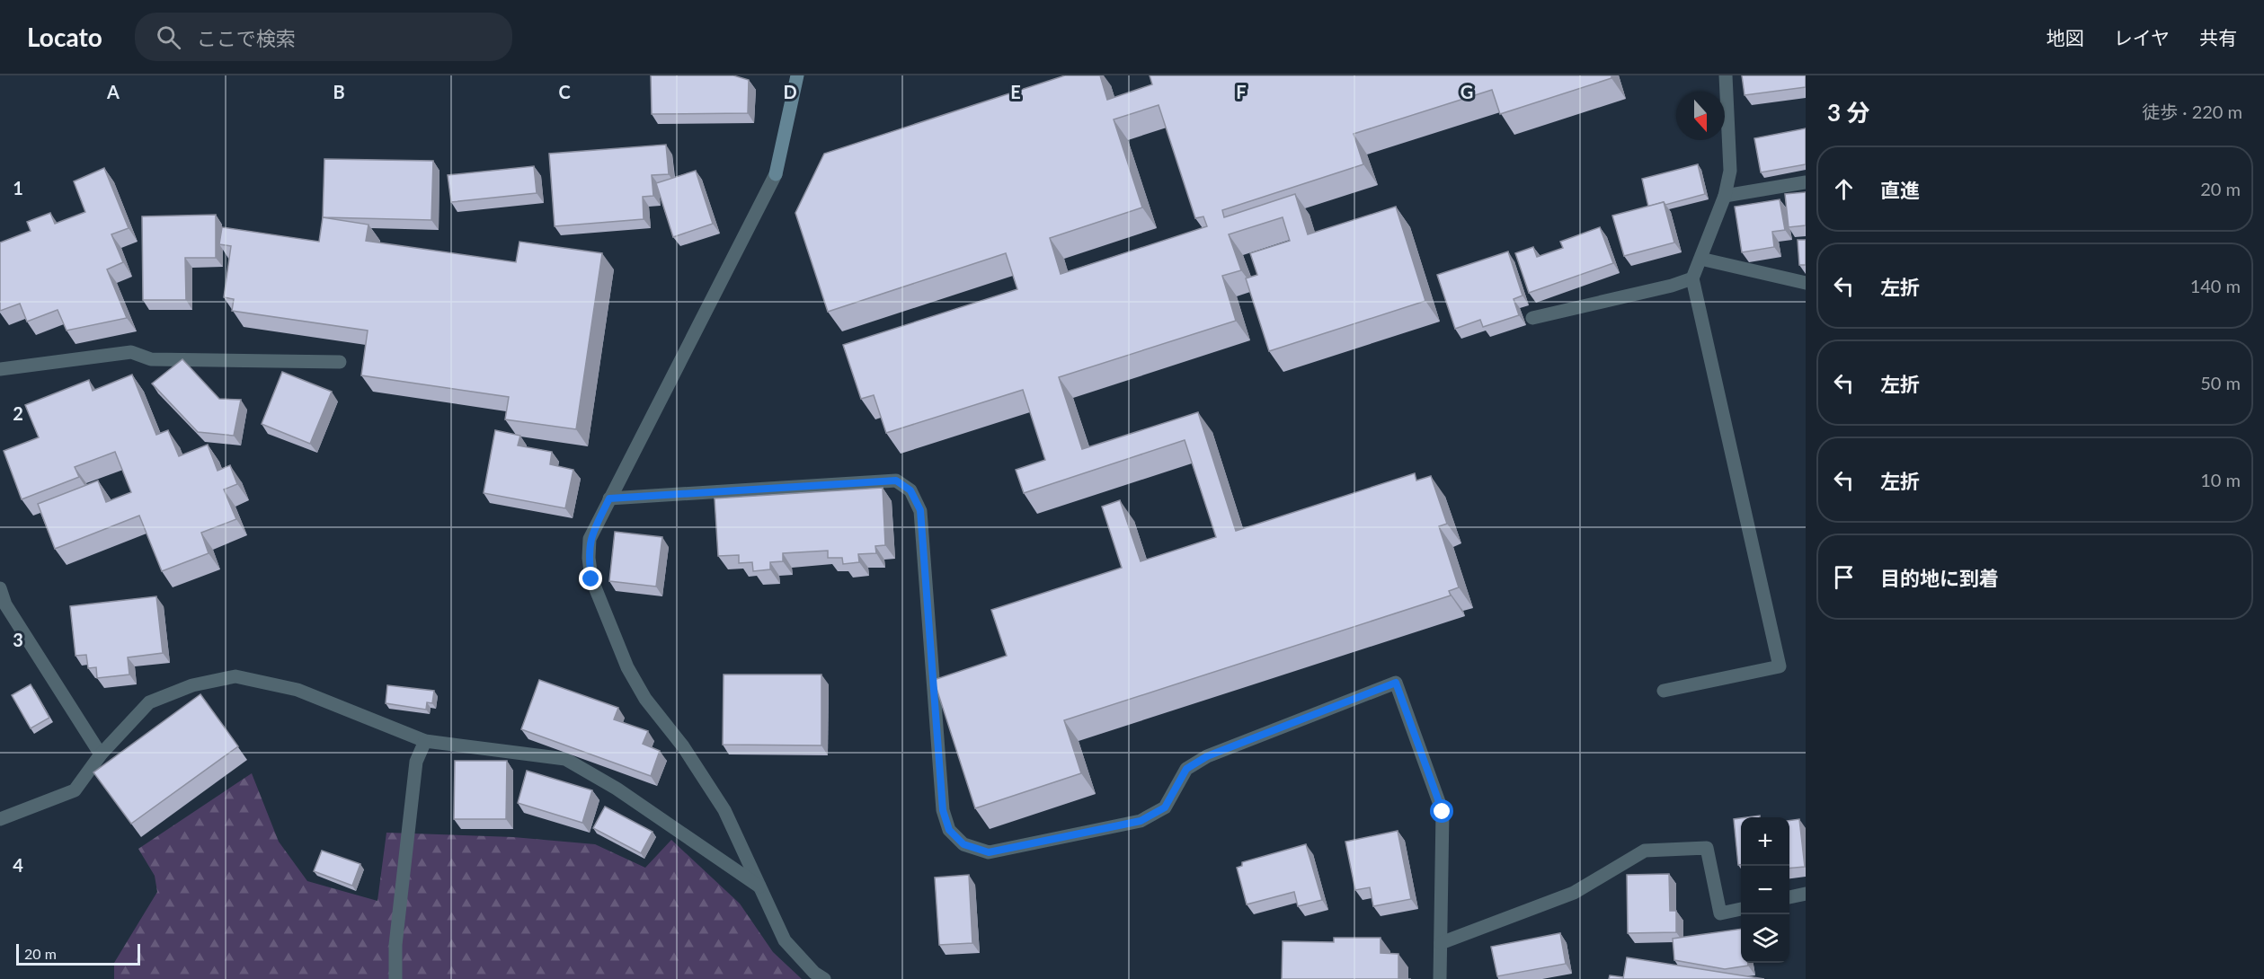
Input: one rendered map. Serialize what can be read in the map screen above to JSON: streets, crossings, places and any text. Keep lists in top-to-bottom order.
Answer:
{
  "scale_bar": "20 m",
  "north": "bottom",
  "page": {
    "header": "Locato",
    "search": "ここで検索",
    "nav": ["地図", "レイヤ", "共有"],
    "heading": ["3 分", "徒歩 · 220 m"],
    "list": [
      ["直進", "20 m"],
      ["左折", "140 m"],
      ["左折", "50 m"],
      ["左折", "10 m"],
      "目的地に到着"
    ],
    "map_buttons": ["+", "−"],
    "scale": "20 m"
  },
  "grid": {
    "columns": [
      "A",
      "B",
      "C",
      "D",
      "E",
      "F",
      "G"
    ],
    "rows": [
      "1",
      "2",
      "3",
      "4"
    ]
  }
}
